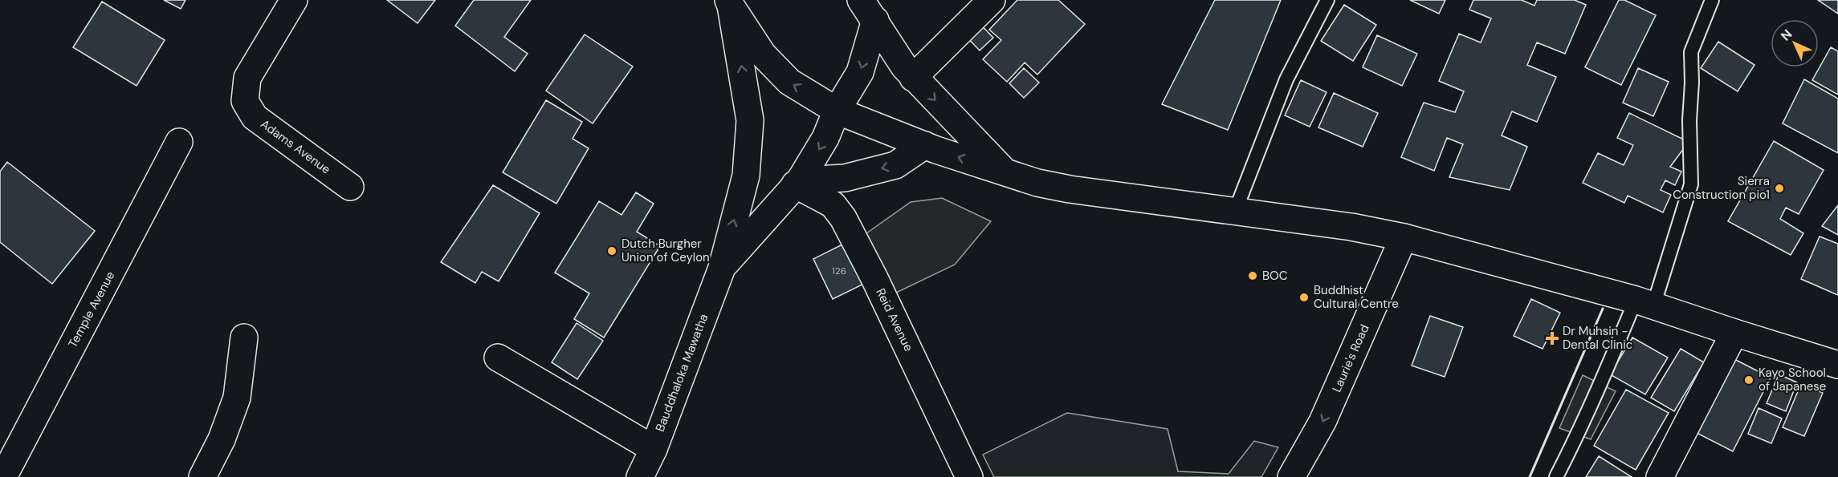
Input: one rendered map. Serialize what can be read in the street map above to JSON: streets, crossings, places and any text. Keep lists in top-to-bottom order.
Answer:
{
  "streets": {
    "main road": [
      "Adams Avenue",
      "Temple Avenue",
      "Reid Avenue",
      "Laurie's Road",
      "Bauddhaloka Mawatha"
    ]
  },
  "crossings": [
    ["Reid Avenue", "Bauddhaloka Mawatha"]
  ],
  "one_way": ["Laurie's Road"],
  "places": {
    "other": [
      "Sierra Construction pio1",
      "Dutch Burgher Union of Ceylon",
      "BOC",
      "Buddhist Cultural Centre",
      "Kayo School of Japanese"
    ],
    "health": ["Dr Muhsin - Dental Clinic"]
  },
  "house_numbers": ["126"],
  "north": "top left"
}
